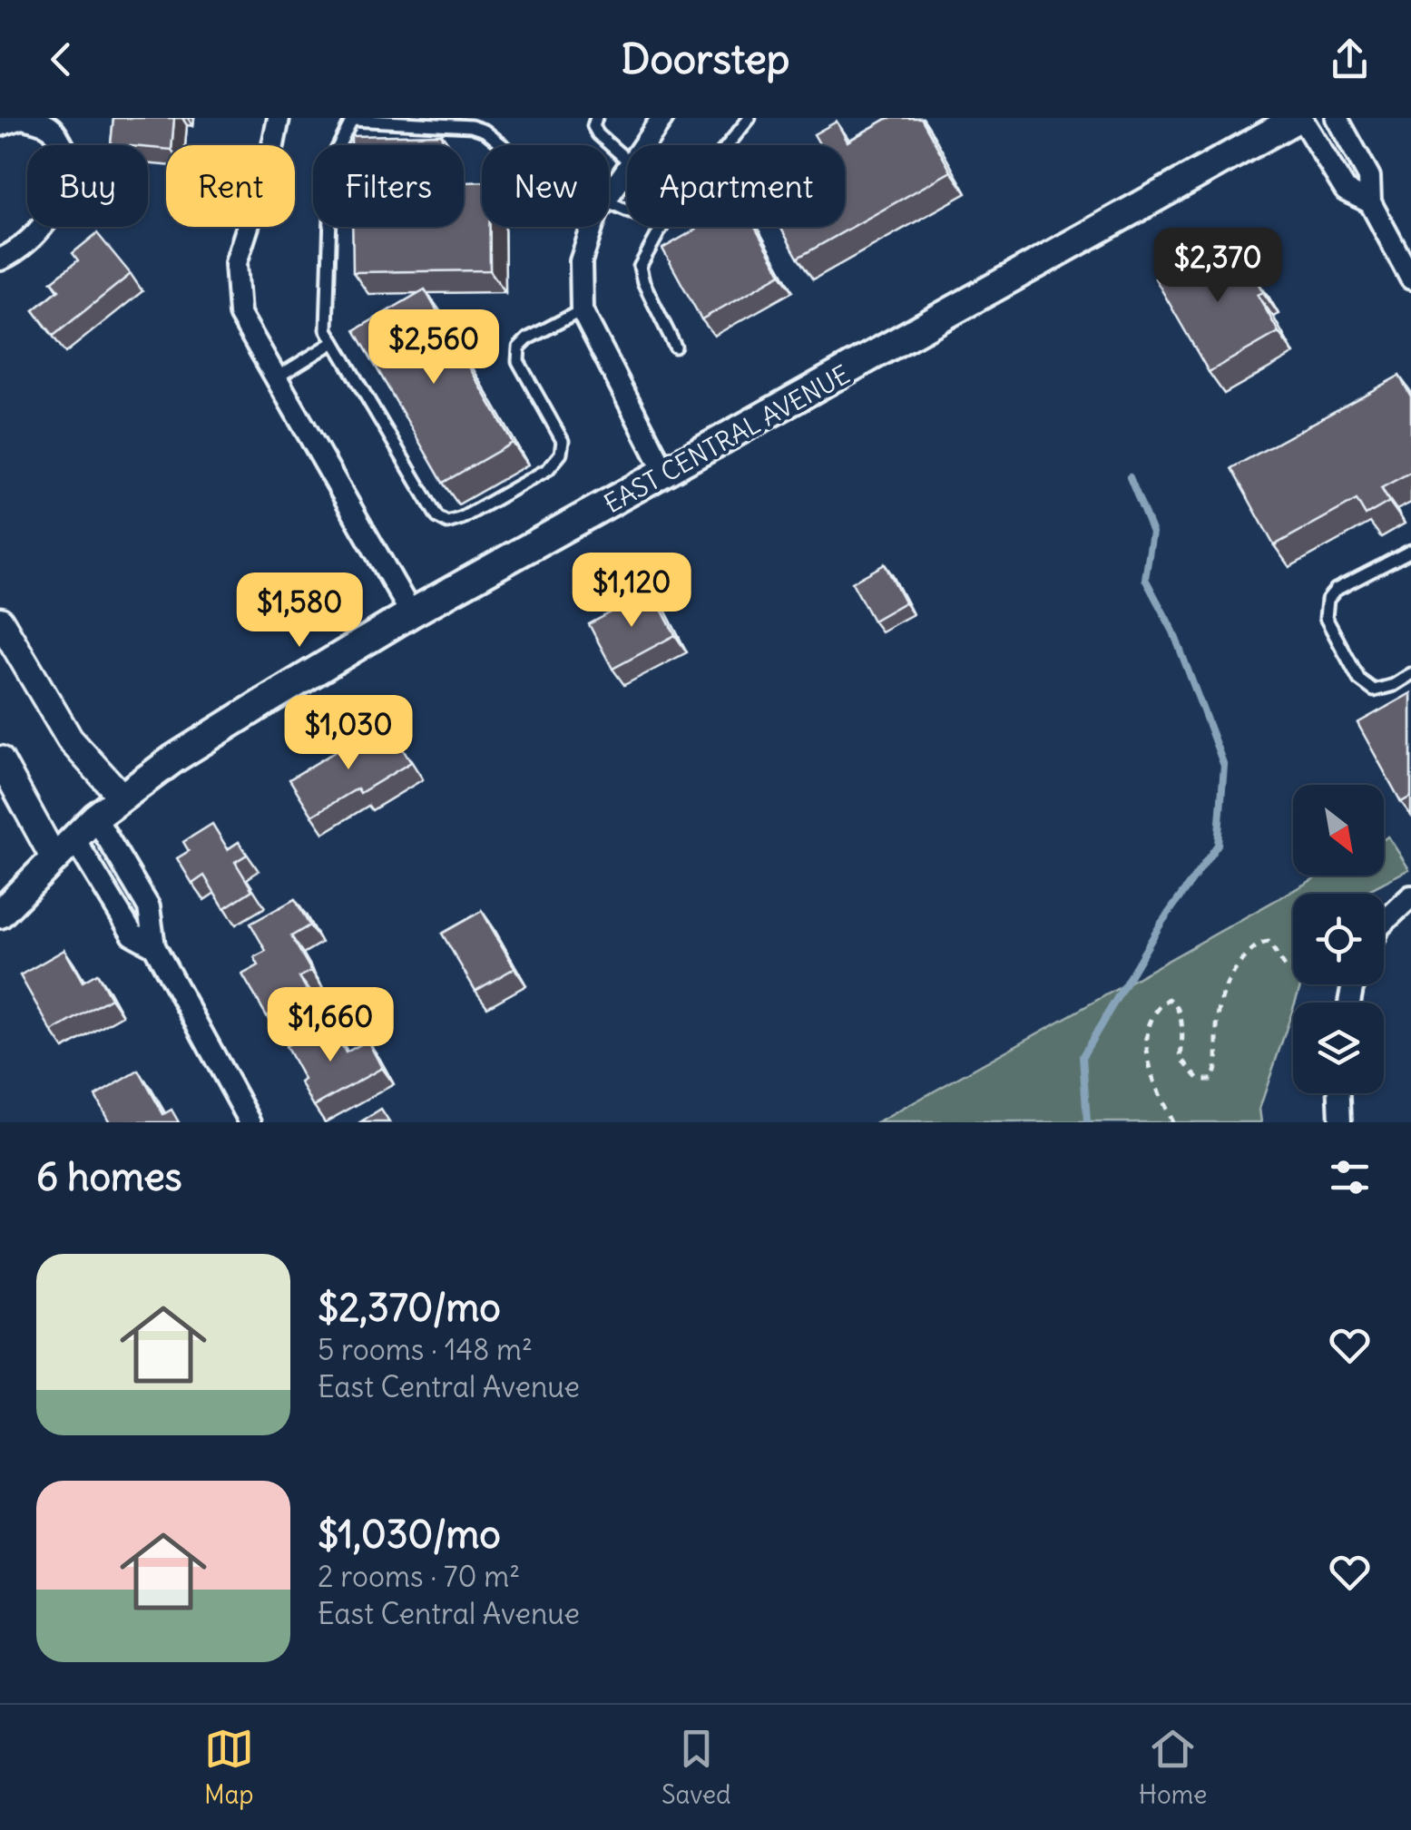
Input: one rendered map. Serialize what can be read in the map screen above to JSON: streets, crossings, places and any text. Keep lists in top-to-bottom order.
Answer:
{
  "streets": {
    "main road": ["EAST CENTRAL AVENUE"]
  },
  "north": "bottom right",
  "page": {
    "header": "Doorstep",
    "chip": [
      "Buy",
      "Rent",
      "Filters",
      "New",
      "Apartment"
    ],
    "price": [
      "$2,370",
      "$2,560",
      "$1,120",
      "$1,580",
      "$1,030",
      "$1,660"
    ],
    "heading": "6 homes",
    "list": [
      {
        "name": "$2,370/mo",
        "note": "5 rooms · 148 m² · East Central Avenue"
      },
      {
        "name": "$1,030/mo",
        "note": "2 rooms · 70 m² · East Central Avenue"
      }
    ],
    "tabs": ["Map", "Saved", "Home"]
  }
}
